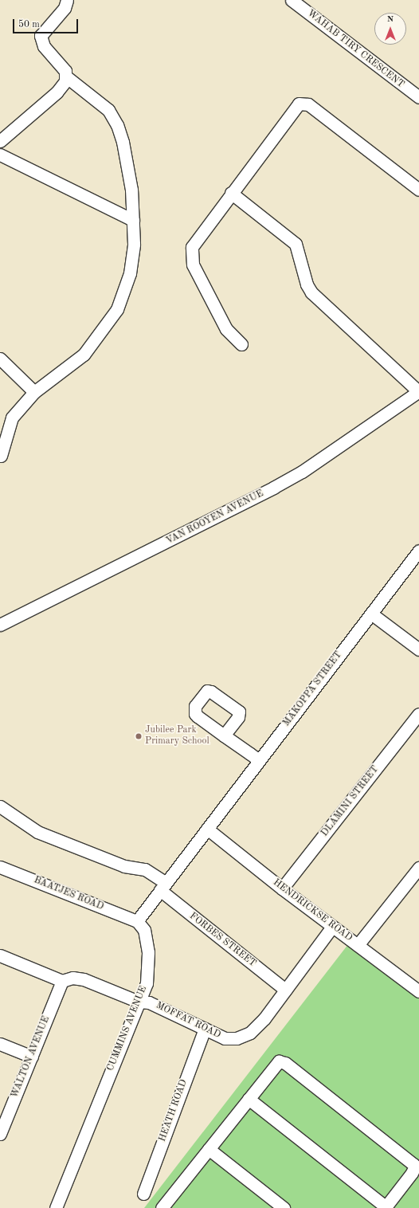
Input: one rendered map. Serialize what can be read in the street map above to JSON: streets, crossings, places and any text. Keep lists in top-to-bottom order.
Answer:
{
  "streets": {
    "street": [
      "WAHAB TIRY CRESCENT",
      "VAN ROOYEN AVENUE",
      "MAKOPPA STREET",
      "DLAMINI STREET",
      "BAATJES ROAD",
      "HENDRICKSE ROAD",
      "FORBES STREET",
      "MOFFAT ROAD",
      "CUMMINS AVENUE",
      "WALTON AVENUE",
      "HEATH ROAD"
    ]
  },
  "crossings": [
    ["MAKOPPA STREET", "HENDRICKSE ROAD"],
    ["DLAMINI STREET", "HENDRICKSE ROAD"],
    ["BAATJES ROAD", "CUMMINS AVENUE"],
    ["HENDRICKSE ROAD", "MOFFAT ROAD"],
    ["FORBES STREET", "MOFFAT ROAD"],
    ["MOFFAT ROAD", "CUMMINS AVENUE"],
    ["MOFFAT ROAD", "WALTON AVENUE"],
    ["MOFFAT ROAD", "HEATH ROAD"]
  ],
  "places": ["Jubilee Park Primary School"],
  "scale_bar": "50 m",
  "north": "top"
}
